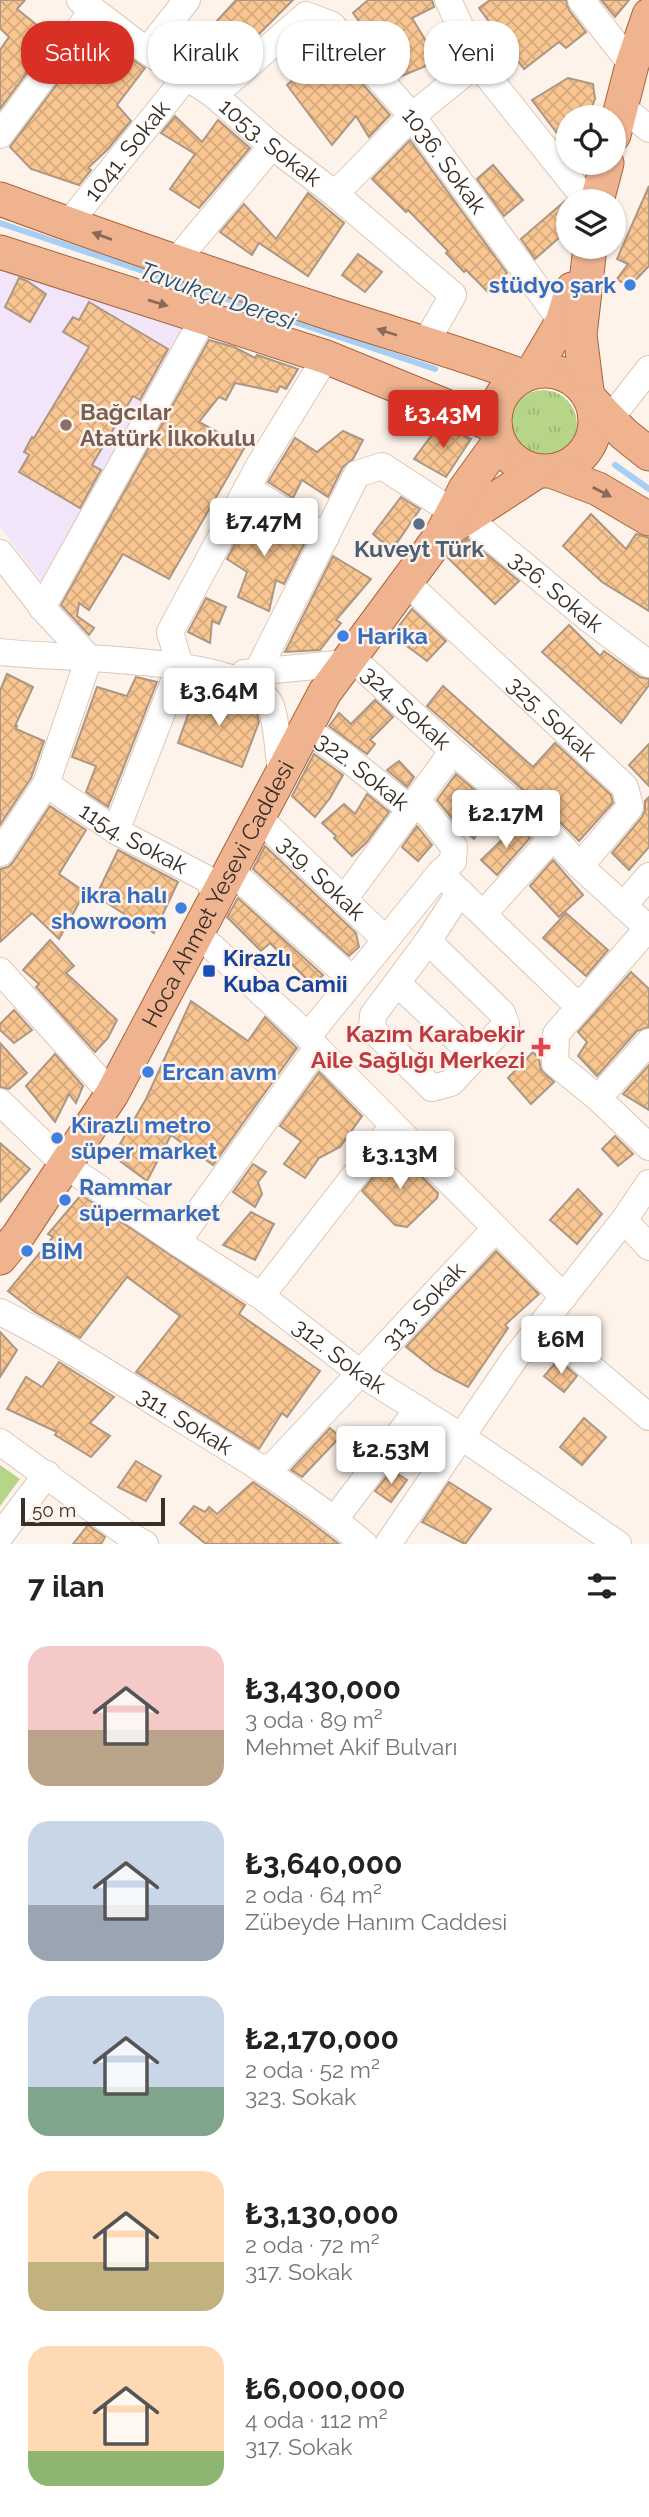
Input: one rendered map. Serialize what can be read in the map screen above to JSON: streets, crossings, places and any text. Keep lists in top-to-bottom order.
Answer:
{
  "streets": {
    "main road": ["Hoca Ahmet Yesevi Caddesi"],
    "street": [
      "1053. Sokak",
      "1041. Sokak",
      "1036. Sokak",
      "326. Sokak",
      "324. Sokak",
      "325. Sokak",
      "322. Sokak",
      "1154. Sokak",
      "319. Sokak",
      "313. Sokak",
      "312. Sokak",
      "311. Sokak"
    ]
  },
  "crossings": [
    ["1053. Sokak", "1036. Sokak"],
    ["326. Sokak", "Hoca Ahmet Yesevi Caddesi"],
    ["324. Sokak", "325. Sokak"],
    ["324. Sokak", "Hoca Ahmet Yesevi Caddesi"],
    ["325. Sokak", "Hoca Ahmet Yesevi Caddesi"],
    ["322. Sokak", "1154. Sokak"],
    ["322. Sokak", "319. Sokak"],
    ["322. Sokak", "Hoca Ahmet Yesevi Caddesi"],
    ["322. Sokak", "312. Sokak"],
    ["1154. Sokak", "Hoca Ahmet Yesevi Caddesi"],
    ["319. Sokak", "Hoca Ahmet Yesevi Caddesi"],
    ["Hoca Ahmet Yesevi Caddesi", "312. Sokak"],
    ["313. Sokak", "312. Sokak"],
    ["313. Sokak", "311. Sokak"]
  ],
  "water": ["Tavukçu Deresi"],
  "places": {
    "other": [
      "stüdyo şark",
      "Bağcılar Atatürk İlkokulu",
      "Kuveyt Türk",
      "Harika",
      "ikra halı showroom",
      "Ercan avm",
      "Kirazlı metro süper market",
      "Rammar süpermarket",
      "BİM"
    ],
    "transit": ["Kirazlı Kuba Camii"],
    "health": ["Kazım Karabekir Aile Sağlığı Merkezi"]
  },
  "scale_bar": "50 m",
  "page": {
    "chip": [
      "Satılık",
      "Kiralık",
      "Filtreler",
      "Yeni"
    ],
    "price": [
      "₺3.43M",
      "₺7.47M",
      "₺3.64M",
      "₺2.17M",
      "₺3.13M",
      "₺6M",
      "₺2.53M"
    ],
    "scale": "50 m",
    "heading": "7 ilan",
    "list": [
      {
        "name": "₺3,430,000",
        "note": "3 oda · 89 m² · Mehmet Akif Bulvarı"
      },
      {
        "name": "₺3,640,000",
        "note": "2 oda · 64 m² · Zübeyde Hanım Caddesi"
      },
      {
        "name": "₺2,170,000",
        "note": "2 oda · 52 m² · 323. Sokak"
      },
      {
        "name": "₺3,130,000",
        "note": "2 oda · 72 m² · 317. Sokak"
      },
      {
        "name": "₺6,000,000",
        "note": "4 oda · 112 m² · 317. Sokak"
      }
    ]
  }
}
